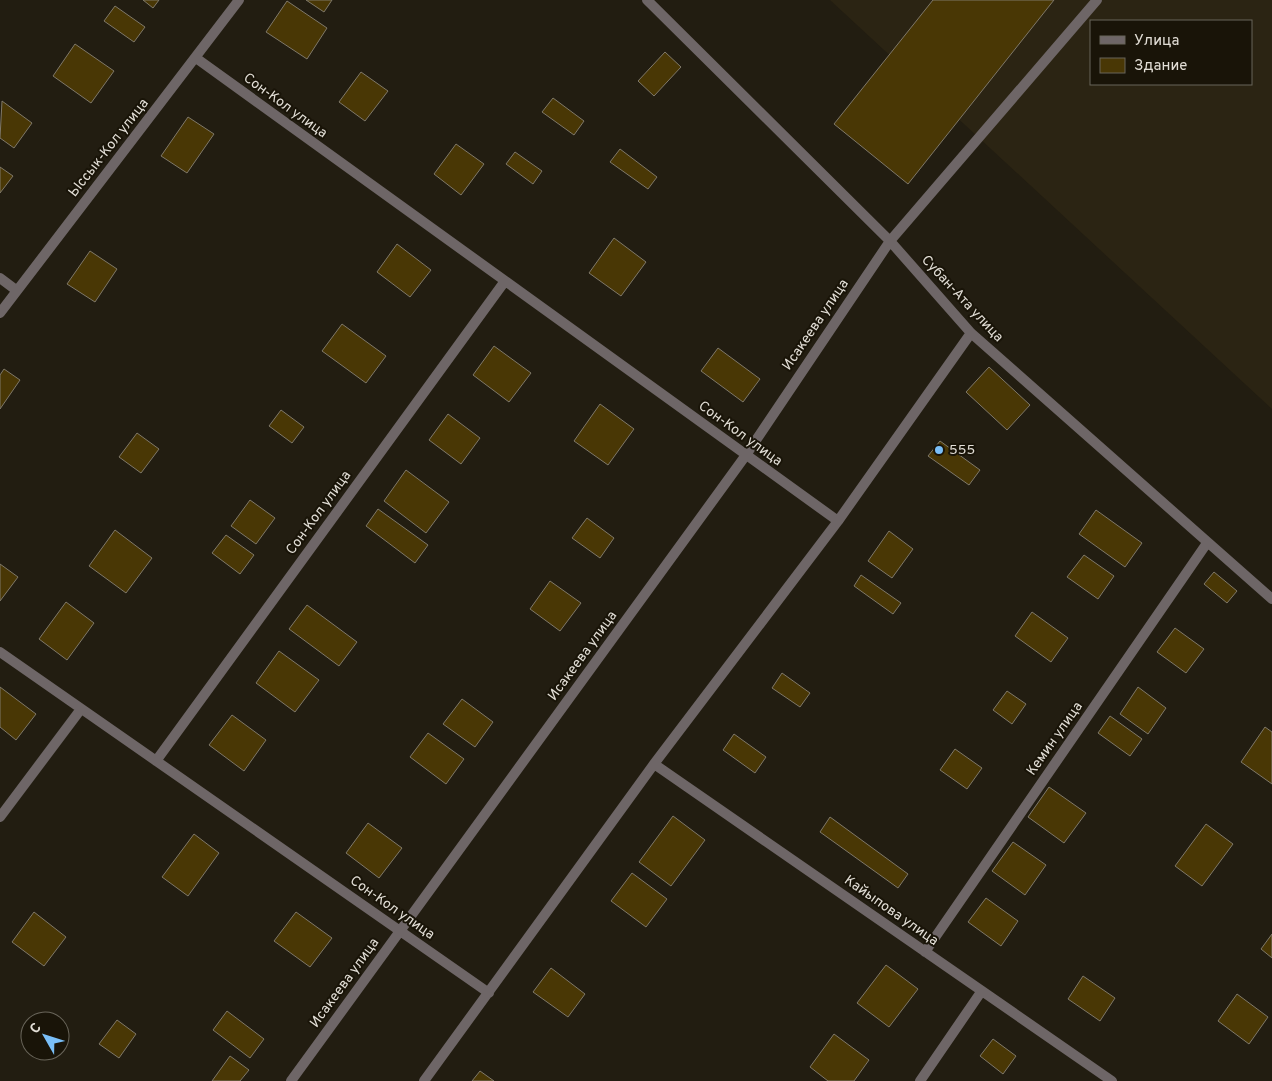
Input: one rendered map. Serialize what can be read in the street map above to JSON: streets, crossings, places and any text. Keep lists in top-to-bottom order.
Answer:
{
  "streets": {
    "street": [
      "Сон-Кол улица",
      "Ыссык-Кол улица",
      "Субан-Ата улица",
      "Исакеева улица",
      "Кемин улица",
      "Кайыпова улица"
    ]
  },
  "crossings": [
    ["Сон-Кол улица", "Ыссык-Кол улица"],
    ["Сон-Кол улица", "Исакеева улица"],
    ["Субан-Ата улица", "Исакеева улица"],
    ["Субан-Ата улица", "Кемин улица"],
    ["Кемин улица", "Кайыпова улица"]
  ],
  "places": ["555"],
  "legend": ["Улица", "Здание"],
  "north": "top left"
}
